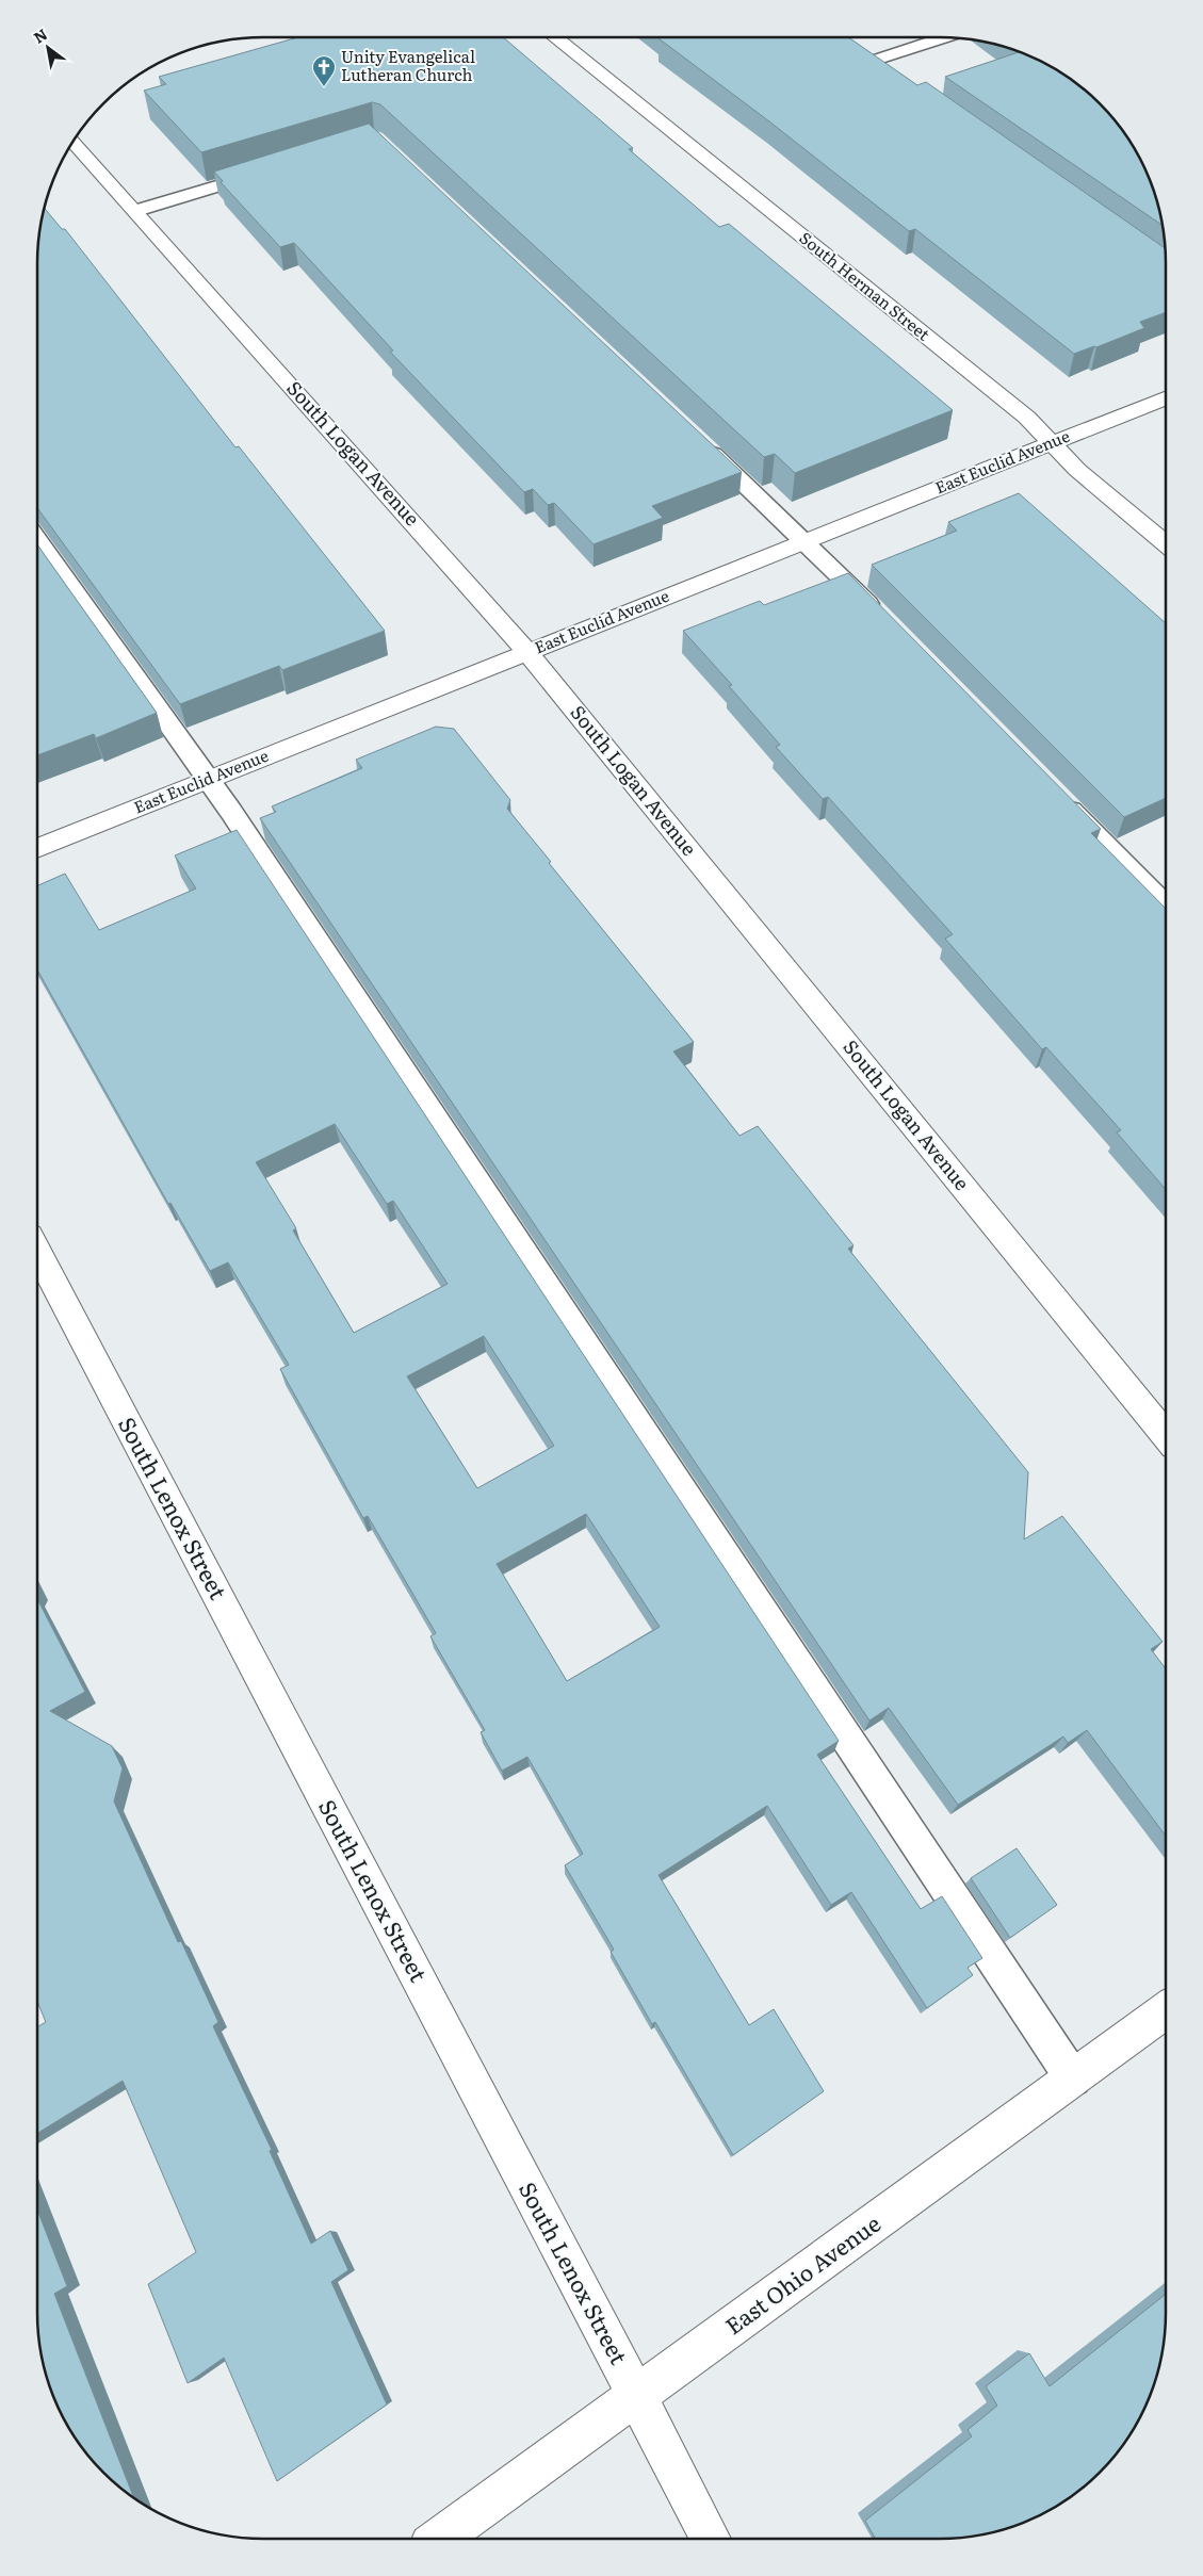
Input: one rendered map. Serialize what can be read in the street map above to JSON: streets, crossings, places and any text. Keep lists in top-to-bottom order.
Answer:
{
  "streets": {
    "street": [
      "South Herman Street",
      "South Logan Avenue",
      "East Euclid Avenue",
      "South Lenox Street",
      "East Ohio Avenue"
    ]
  },
  "crossings": [
    ["South Herman Street", "East Euclid Avenue"],
    ["South Logan Avenue", "East Euclid Avenue"],
    ["South Lenox Street", "East Ohio Avenue"]
  ],
  "places": {
    "church": ["Unity Evangelical Lutheran Church"]
  },
  "north": "top left"
}
